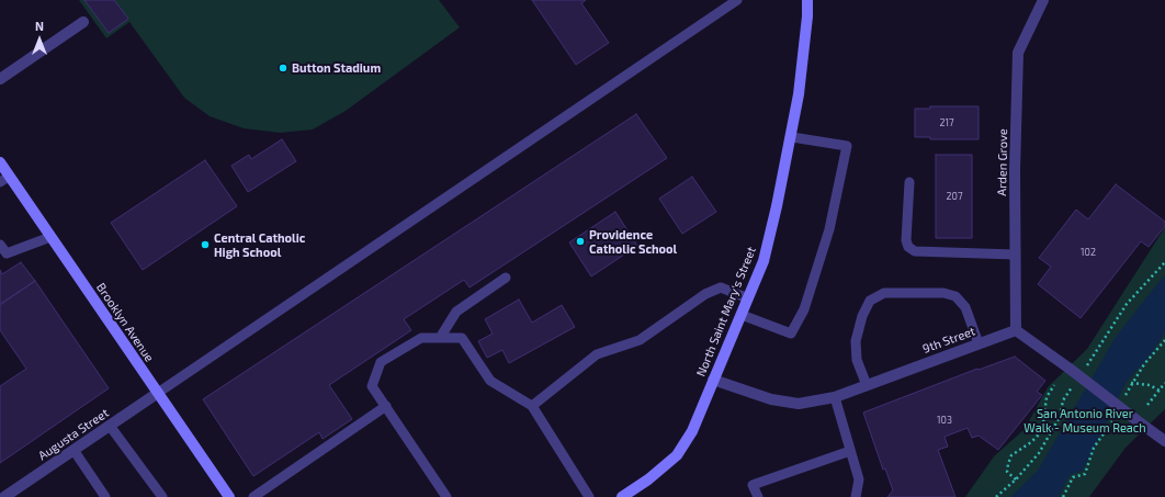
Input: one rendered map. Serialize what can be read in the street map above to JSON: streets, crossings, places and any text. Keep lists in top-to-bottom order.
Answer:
{
  "streets": {
    "street": [
      "Arden Grove",
      "North Saint Mary's Street",
      "Brooklyn Avenue",
      "9th Street",
      "Augusta Street"
    ]
  },
  "crossings": [
    ["Arden Grove", "9th Street"],
    ["North Saint Mary's Street", "9th Street"],
    ["Brooklyn Avenue", "Augusta Street"]
  ],
  "parks": ["San Antonio River Walk - Museum Reach"],
  "places": ["Button Stadium", "Providence Catholic School", "Central Catholic High School"],
  "house_numbers": [
    "217",
    "207",
    "102",
    "103"
  ],
  "north": "top"
}
